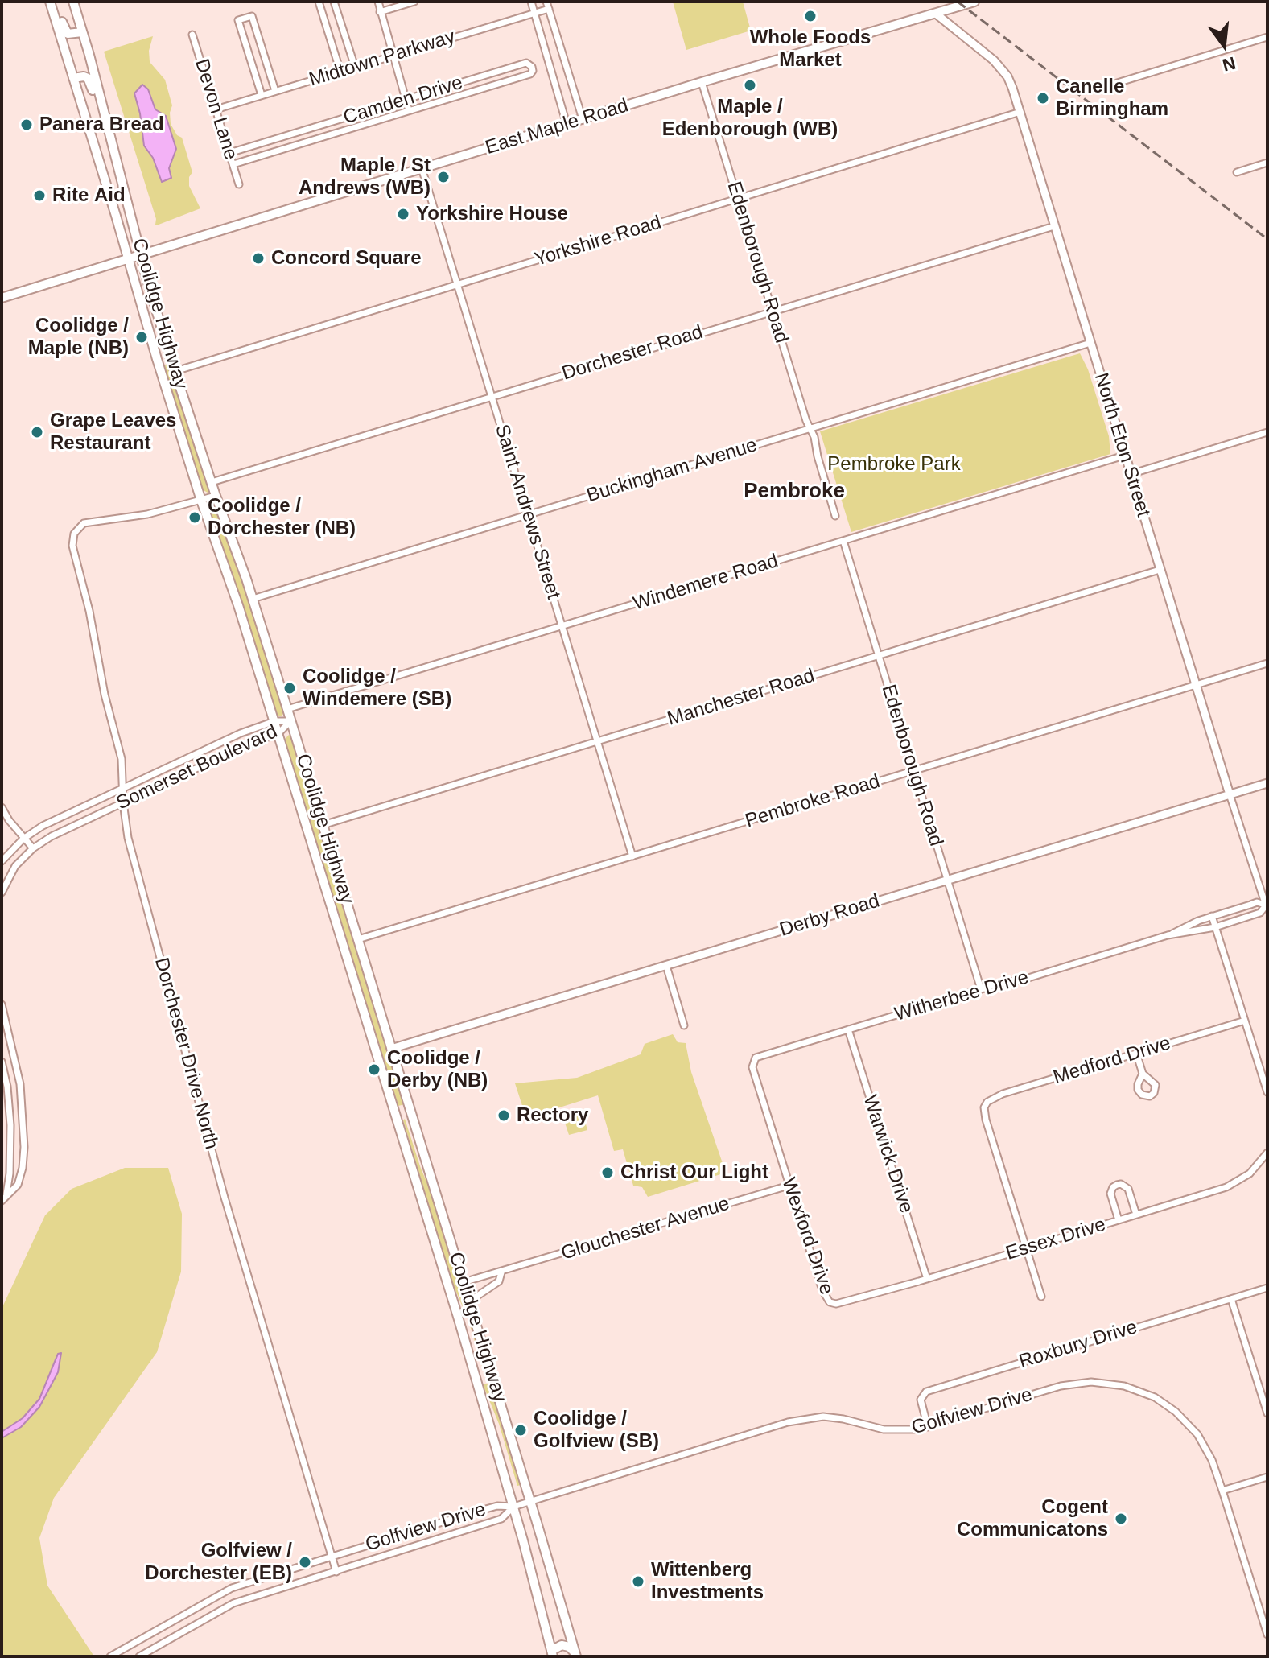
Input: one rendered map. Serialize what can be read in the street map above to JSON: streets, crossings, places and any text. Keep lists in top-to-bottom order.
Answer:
{
  "streets": {
    "main road": ["East Maple Road", "Coolidge Highway"],
    "street": [
      "Midtown Parkway",
      "Camden Drive",
      "Devon Lane",
      "Yorkshire Road",
      "Edenborough Road",
      "Dorchester Road",
      "North Eton Street",
      "Buckingham Avenue",
      "Saint Andrews Street",
      "Windemere Road",
      "Manchester Road",
      "Somerset Boulevard",
      "Pembroke Road",
      "Derby Road",
      "Witherbee Drive",
      "Dorchester Drive North",
      "Medford Drive",
      "Warwick Drive",
      "Glouchester Avenue",
      "Wexford Drive",
      "Essex Drive",
      "Roxbury Drive",
      "Golfview Drive"
    ]
  },
  "crossings": [
    ["Midtown Parkway", "Devon Lane"],
    ["Camden Drive", "Devon Lane"],
    ["East Maple Road", "Edenborough Road"],
    ["East Maple Road", "Coolidge Highway"],
    ["East Maple Road", "North Eton Street"],
    ["East Maple Road", "Saint Andrews Street"],
    ["Yorkshire Road", "Edenborough Road"],
    ["Yorkshire Road", "Coolidge Highway"],
    ["Yorkshire Road", "North Eton Street"],
    ["Yorkshire Road", "Saint Andrews Street"],
    ["Edenborough Road", "Dorchester Road"],
    ["Edenborough Road", "Buckingham Avenue"],
    ["Edenborough Road", "Windemere Road"],
    ["Edenborough Road", "Manchester Road"],
    ["Edenborough Road", "Pembroke Road"],
    ["Edenborough Road", "Derby Road"],
    ["Edenborough Road", "Witherbee Drive"],
    ["Coolidge Highway", "Dorchester Road"],
    ["Coolidge Highway", "Buckingham Avenue"],
    ["Coolidge Highway", "Windemere Road"],
    ["Coolidge Highway", "Manchester Road"],
    ["Coolidge Highway", "Somerset Boulevard"],
    ["Coolidge Highway", "Pembroke Road"],
    ["Coolidge Highway", "Derby Road"],
    ["Coolidge Highway", "Dorchester Drive North"],
    ["Coolidge Highway", "Glouchester Avenue"],
    ["Coolidge Highway", "Golfview Drive"],
    ["Dorchester Road", "North Eton Street"],
    ["Dorchester Road", "Saint Andrews Street"],
    ["North Eton Street", "Buckingham Avenue"],
    ["North Eton Street", "Windemere Road"],
    ["North Eton Street", "Manchester Road"],
    ["North Eton Street", "Pembroke Road"],
    ["North Eton Street", "Derby Road"],
    ["North Eton Street", "Witherbee Drive"],
    ["Buckingham Avenue", "Saint Andrews Street"],
    ["Saint Andrews Street", "Windemere Road"],
    ["Saint Andrews Street", "Manchester Road"],
    ["Saint Andrews Street", "Pembroke Road"],
    ["Somerset Boulevard", "Dorchester Drive North"],
    ["Witherbee Drive", "Warwick Drive"],
    ["Witherbee Drive", "Wexford Drive"],
    ["Dorchester Drive North", "Golfview Drive"],
    ["Medford Drive", "Essex Drive"],
    ["Warwick Drive", "Essex Drive"],
    ["Glouchester Avenue", "Wexford Drive"],
    ["Wexford Drive", "Essex Drive"],
    ["Roxbury Drive", "Golfview Drive"]
  ],
  "districts": ["Pembroke"],
  "parks": ["Pembroke Park"],
  "places": [
    "Whole Foods Market",
    "Maple / Edenborough (WB)",
    "Canelle Birmingham",
    "Panera Bread",
    "Maple / St Andrews (WB)",
    "Rite Aid",
    "Yorkshire House",
    "Concord Square",
    "Coolidge / Maple (NB)",
    "Grape Leaves Restaurant",
    "Coolidge / Dorchester (NB)",
    "Coolidge / Windemere (SB)",
    "Coolidge / Derby (NB)",
    "Rectory",
    "Christ Our Light",
    "Coolidge / Golfview (SB)",
    "Cogent Communicatons",
    "Golfview / Dorchester (EB)",
    "Wittenberg Investments"
  ],
  "north": "bottom"
}
